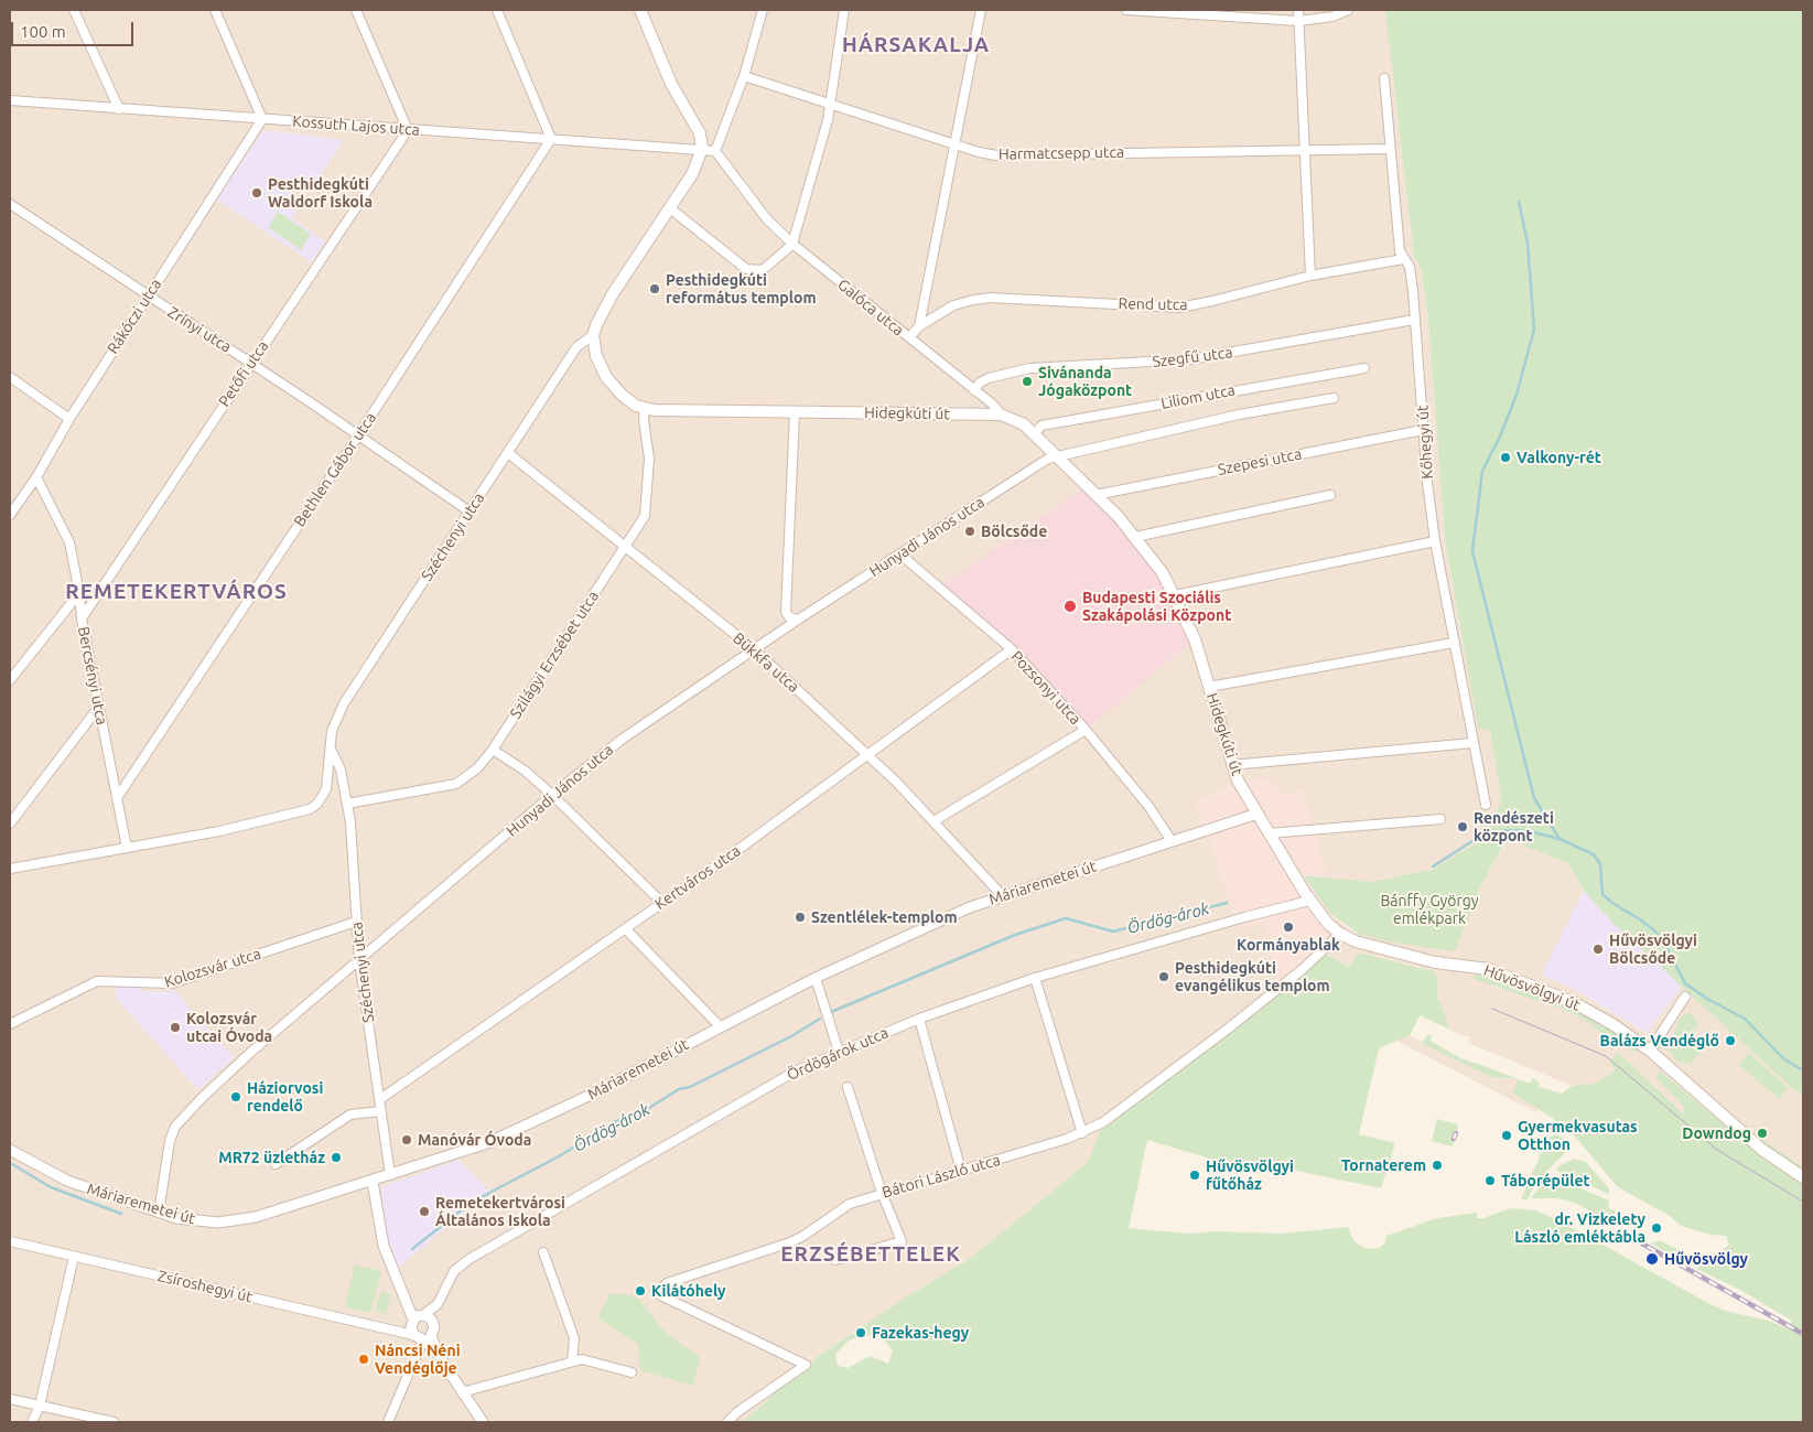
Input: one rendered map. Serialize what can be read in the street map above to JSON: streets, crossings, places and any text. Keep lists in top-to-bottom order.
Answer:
{
  "streets": {
    "main road": ["Hidegkúti út", "Hűvösvölgyi út"],
    "street": [
      "Kossuth Lajos utca",
      "Harmatcsepp utca",
      "Rend utca",
      "Galóca utca",
      "Rákóczi utca",
      "Zrínyi utca",
      "Szegfű utca",
      "Petőfi utca",
      "Liliom utca",
      "Kőhegyi út",
      "Szepesi utca",
      "Bethlen Gábor utca",
      "Széchenyi utca",
      "Hunyadi János utca",
      "Szilágyi Erzsébet utca",
      "Bükkfa utca",
      "Bercsényi utca",
      "Pozsonyi utca",
      "Kertváros utca",
      "Máriaremetei út",
      "Kolozsvár utca",
      "Ördögárok utca",
      "Bátori László utca",
      "Zsíroshegyi út"
    ]
  },
  "crossings": [
    ["Kossuth Lajos utca", "Rákóczi utca"],
    ["Kossuth Lajos utca", "Petőfi utca"],
    ["Kossuth Lajos utca", "Bethlen Gábor utca"],
    ["Harmatcsepp utca", "Kőhegyi út"],
    ["Rend utca", "Galóca utca"],
    ["Rend utca", "Kőhegyi út"],
    ["Galóca utca", "Szegfű utca"],
    ["Galóca utca", "Hidegkúti út"],
    ["Rákóczi utca", "Zrínyi utca"],
    ["Rákóczi utca", "Bercsényi utca"],
    ["Zrínyi utca", "Petőfi utca"],
    ["Zrínyi utca", "Bethlen Gábor utca"],
    ["Zrínyi utca", "Széchenyi utca"],
    ["Szegfű utca", "Kőhegyi út"],
    ["Petőfi utca", "Bercsényi utca"],
    ["Liliom utca", "Hidegkúti út"],
    ["Hidegkúti út", "Szepesi utca"],
    ["Hidegkúti út", "Hunyadi János utca"],
    ["Hidegkúti út", "Szilágyi Erzsébet utca"],
    ["Hidegkúti út", "Máriaremetei út"],
    ["Hidegkúti út", "Hűvösvölgyi út"],
    ["Hidegkúti út", "Ördögárok utca"],
    ["Hidegkúti út", "Bátori László utca"],
    ["Kőhegyi út", "Szepesi utca"],
    ["Bethlen Gábor utca", "Bercsényi utca"],
    ["Széchenyi utca", "Hunyadi János utca"],
    ["Széchenyi utca", "Szilágyi Erzsébet utca"],
    ["Széchenyi utca", "Bükkfa utca"],
    ["Széchenyi utca", "Bercsényi utca"],
    ["Széchenyi utca", "Kertváros utca"],
    ["Széchenyi utca", "Máriaremetei út"],
    ["Széchenyi utca", "Kolozsvár utca"],
    ["Hunyadi János utca", "Bükkfa utca"],
    ["Hunyadi János utca", "Pozsonyi utca"],
    ["Hunyadi János utca", "Máriaremetei út"],
    ["Szilágyi Erzsébet utca", "Bükkfa utca"],
    ["Bükkfa utca", "Kertváros utca"],
    ["Bükkfa utca", "Máriaremetei út"],
    ["Pozsonyi utca", "Kertváros utca"],
    ["Pozsonyi utca", "Máriaremetei út"],
    ["Hűvösvölgyi út", "Bátori László utca"]
  ],
  "districts": ["HÁRSAKALJA", "REMETEKERTVÁROS", "ERZSÉBETTELEK"],
  "water": ["Ördög-árok"],
  "parks": ["Bánffy György emlékpark"],
  "places": [
    "Pesthidegkúti Waldorf Iskola",
    "Pesthidegkúti református templom",
    "Sivánanda Jógaközpont",
    "Valkony-rét",
    "Bölcsőde",
    "Budapesti Szociális Szakápolási Központ",
    "Rendészeti központ",
    "Szentlélek-templom",
    "Kormányablak",
    "Hűvösvölgyi Bölcsőde",
    "Pesthidegkúti evangélikus templom",
    "Kolozsvár utcai Óvoda",
    "Balázs Vendéglő",
    "Háziorvosi rendelő",
    "Downdog",
    "Gyermekvasutas Otthon",
    "Manóvár Óvoda",
    "MR72 üzletház",
    "Tornaterem",
    "Hűvösvölgyi fűtőház",
    "Táborépület",
    "Remetekertvárosi Általános Iskola",
    "dr. Vizkelety László emléktábla",
    "Hűvösvölgy",
    "Kilátóhely",
    "Fazekas-hegy",
    "Náncsi Néni Vendéglője"
  ],
  "scale_bar": "100 m"
}
